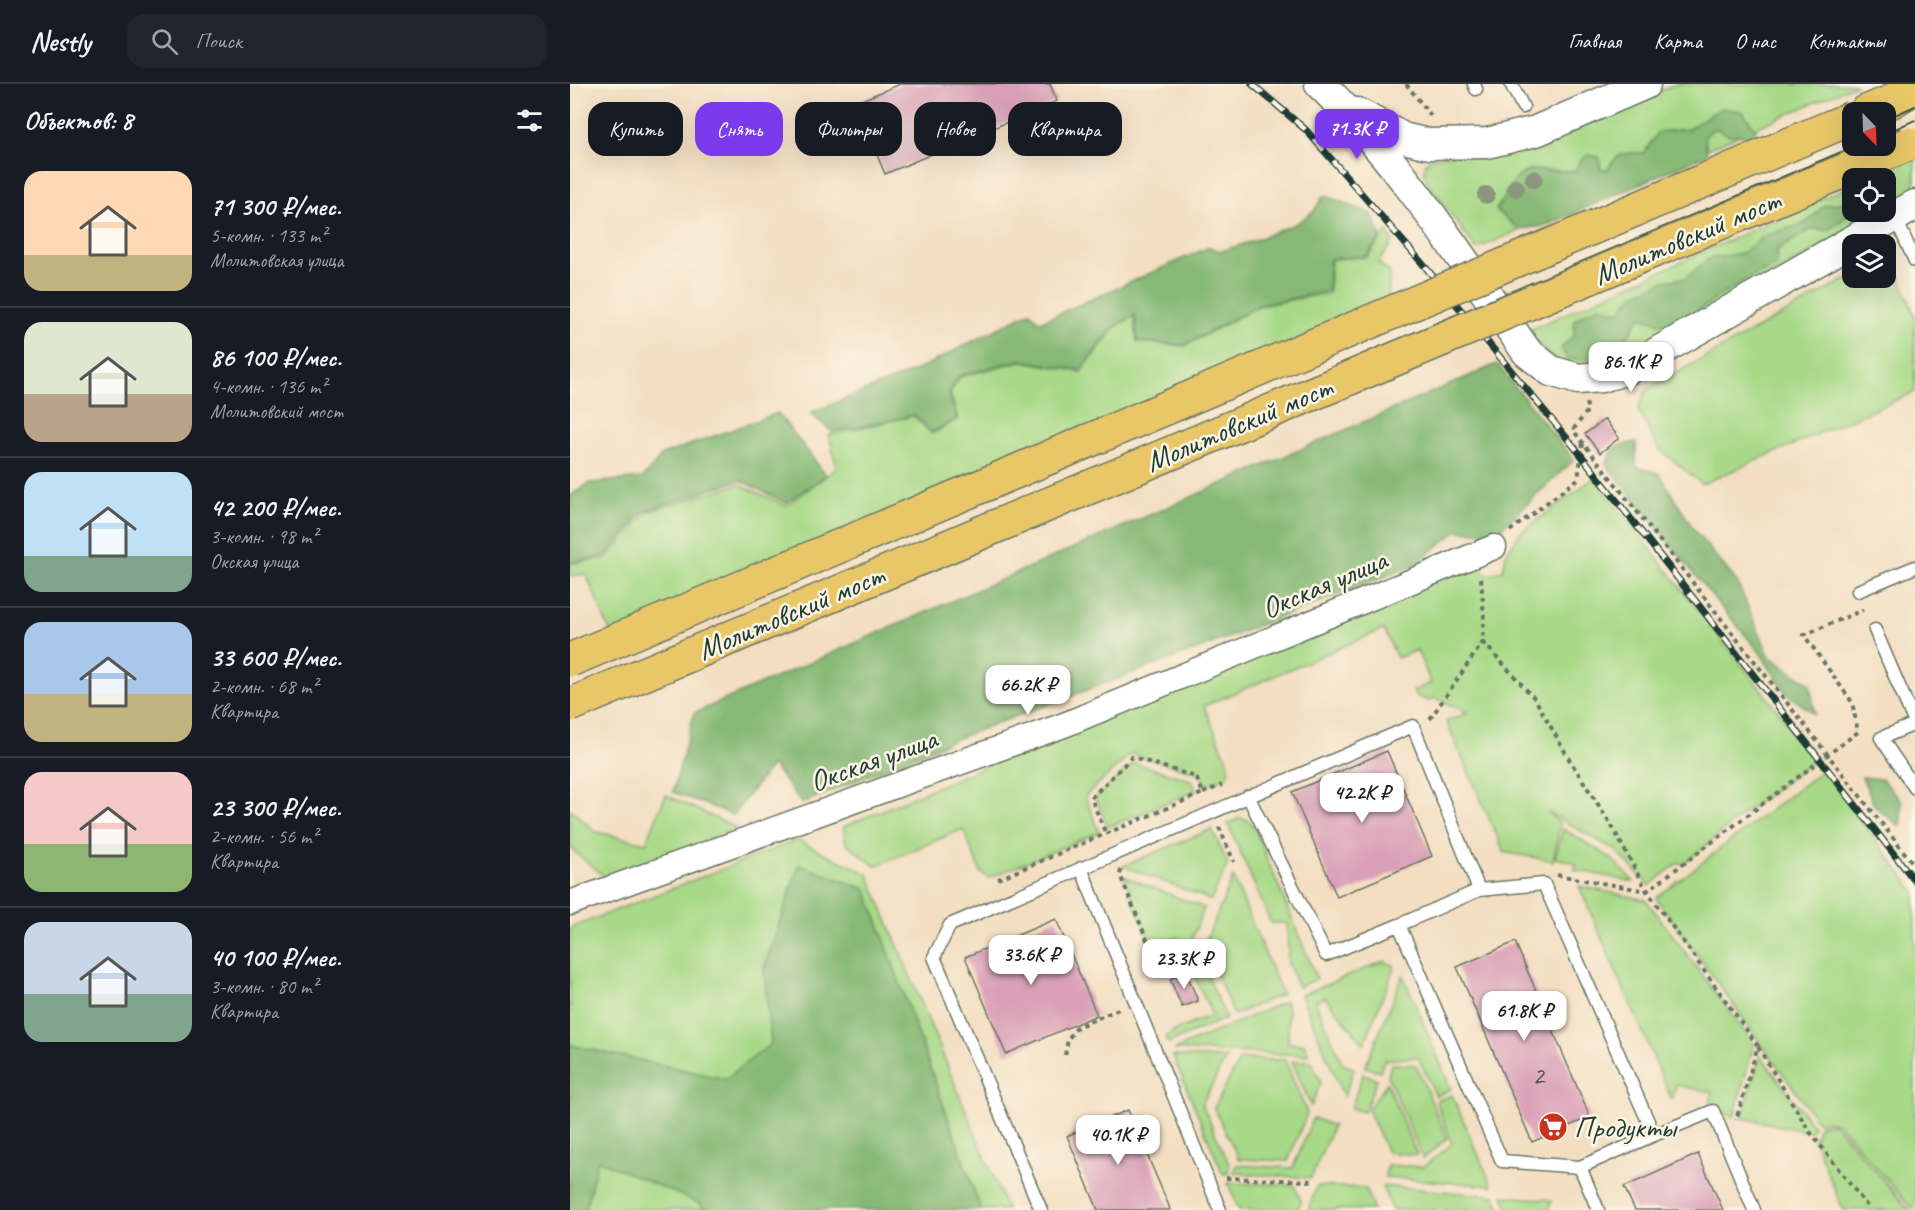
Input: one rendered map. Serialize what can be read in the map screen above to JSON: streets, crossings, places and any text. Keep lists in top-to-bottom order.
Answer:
{
  "streets": {
    "main road": ["Молитовский мост"],
    "street": ["Окская улица"]
  },
  "places": {
    "supermarket": ["Продукты"]
  },
  "house_numbers": ["2"],
  "north": "bottom right",
  "page": {
    "header": "Nestly",
    "search": "Поиск",
    "nav": [
      "Главная",
      "Карта",
      "О нас",
      "Контакты"
    ],
    "heading": "Объектов: 8",
    "chip": [
      "Купить",
      "Снять",
      "Фильтры",
      "Новое",
      "Квартира"
    ],
    "price": [
      "71.3K ₽",
      "86.1K ₽",
      "66.2K ₽",
      "42.2K ₽",
      "33.6K ₽",
      "23.3K ₽",
      "61.8K ₽",
      "40.1K ₽"
    ],
    "list": [
      {
        "name": "71 300 ₽/мес.",
        "note": "5-комн. · 133 m² · Молитовская улица"
      },
      {
        "name": "86 100 ₽/мес.",
        "note": "4-комн. · 136 m² · Молитовский мост"
      },
      {
        "name": "42 200 ₽/мес.",
        "note": "3-комн. · 98 m² · Окская улица"
      },
      {
        "name": "33 600 ₽/мес.",
        "note": "2-комн. · 68 m² · Квартира"
      },
      {
        "name": "23 300 ₽/мес.",
        "note": "2-комн. · 56 m² · Квартира"
      },
      {
        "name": "40 100 ₽/мес.",
        "note": "3-комн. · 80 m² · Квартира"
      }
    ]
  }
}
